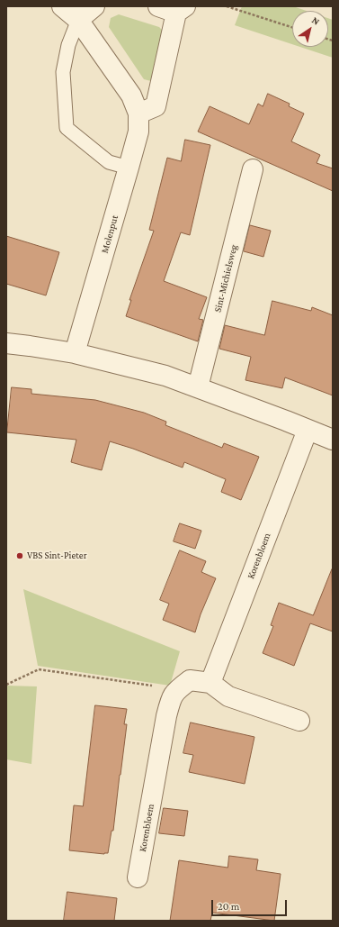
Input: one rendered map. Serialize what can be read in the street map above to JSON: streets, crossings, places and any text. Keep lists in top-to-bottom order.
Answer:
{
  "streets": {
    "street": ["Molenput", "Sint-Michielsweg", "Korenbloem"]
  },
  "places": ["VBS Sint-Pieter"],
  "scale_bar": "20 m",
  "north": "top right"
}
